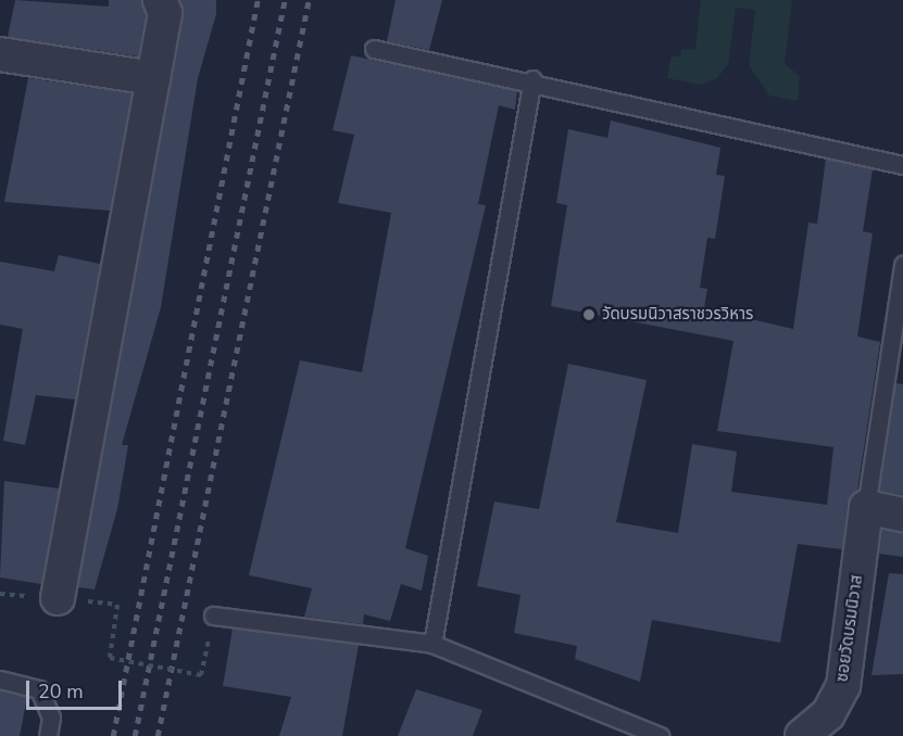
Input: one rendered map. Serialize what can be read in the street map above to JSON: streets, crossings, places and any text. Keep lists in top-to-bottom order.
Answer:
{
  "streets": {
    "street": ["ซอยวัดบรมนิวาส"]
  },
  "places": ["วัดบรมนิวาสราชวรวิหาร"],
  "scale_bar": "20 m"
}
